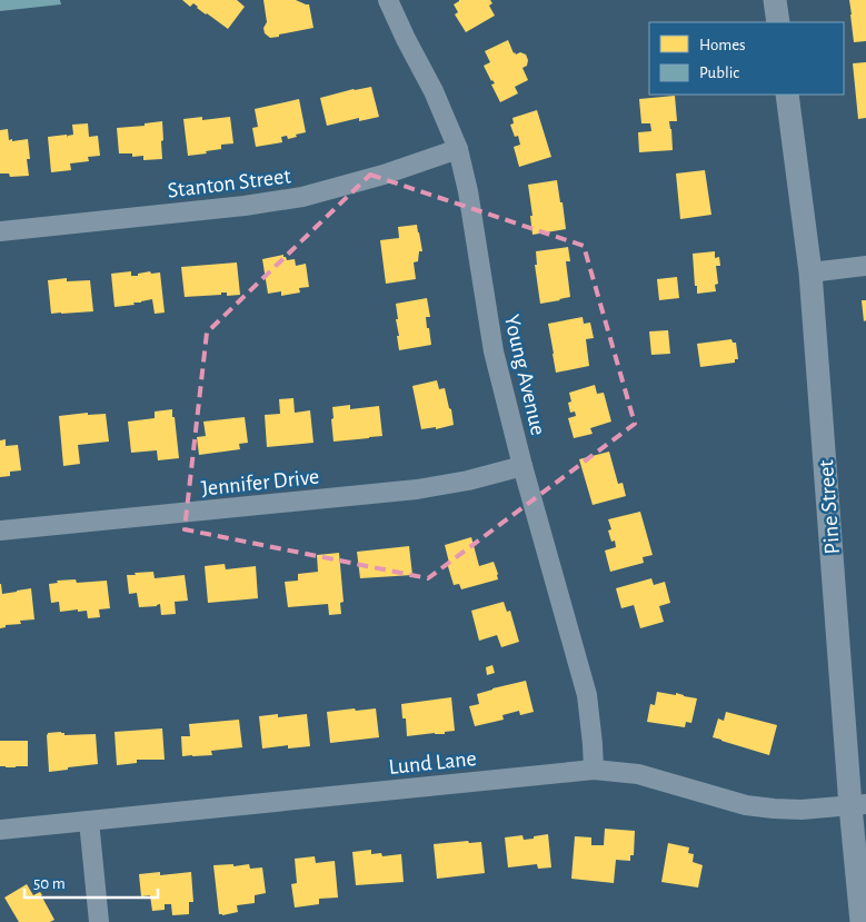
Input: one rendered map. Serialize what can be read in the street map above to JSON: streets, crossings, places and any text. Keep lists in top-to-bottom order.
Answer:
{
  "streets": {
    "street": [
      "Stanton Street",
      "Young Avenue",
      "Jennifer Drive",
      "Pine Street",
      "Lund Lane"
    ]
  },
  "crossings": [
    ["Stanton Street", "Young Avenue"],
    ["Young Avenue", "Jennifer Drive"],
    ["Young Avenue", "Lund Lane"],
    ["Pine Street", "Lund Lane"]
  ],
  "legend": ["Homes", "Public"],
  "scale_bar": "50 m"
}
